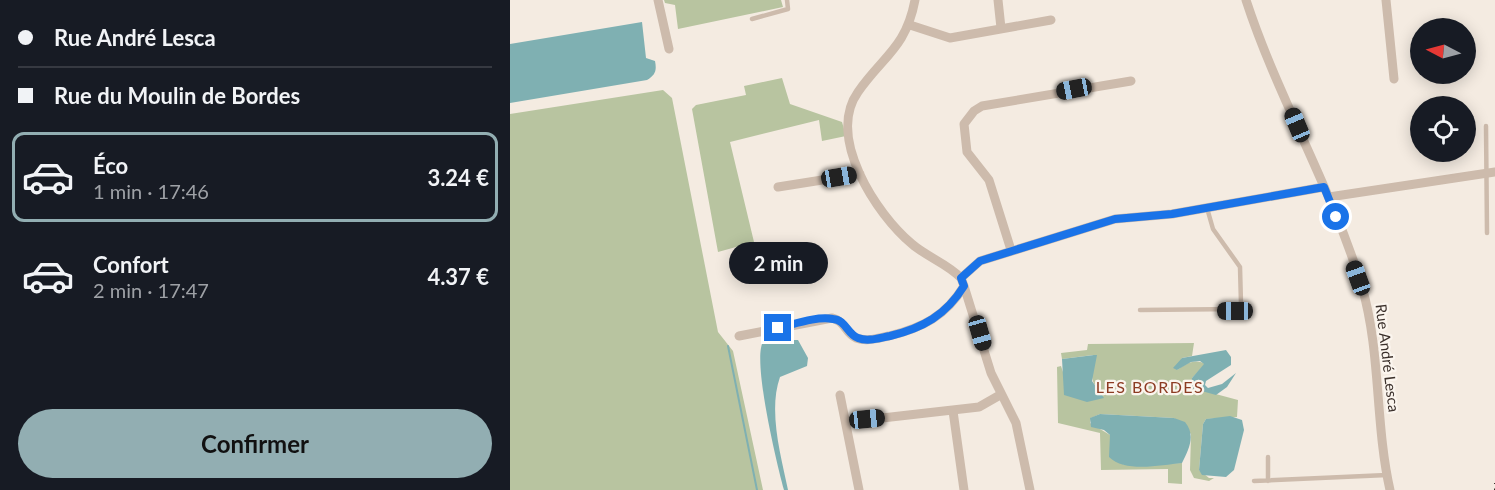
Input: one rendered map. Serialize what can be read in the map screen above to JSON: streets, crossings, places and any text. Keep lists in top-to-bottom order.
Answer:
{
  "streets": {
    "street": ["Rue André Lesca"]
  },
  "districts": ["LES BORDES"],
  "north": "left",
  "page": {
    "banner": ["Rue André Lesca", "Rue du Moulin de Bordes"],
    "list": [
      {
        "name": "Éco",
        "note": "1 min · 17:46",
        "value": "3.24 €"
      },
      {
        "name": "Confort",
        "note": "2 min · 17:47",
        "value": "4.37 €"
      }
    ],
    "bubble": "2 min",
    "buttons": "Confirmer"
  }
}
